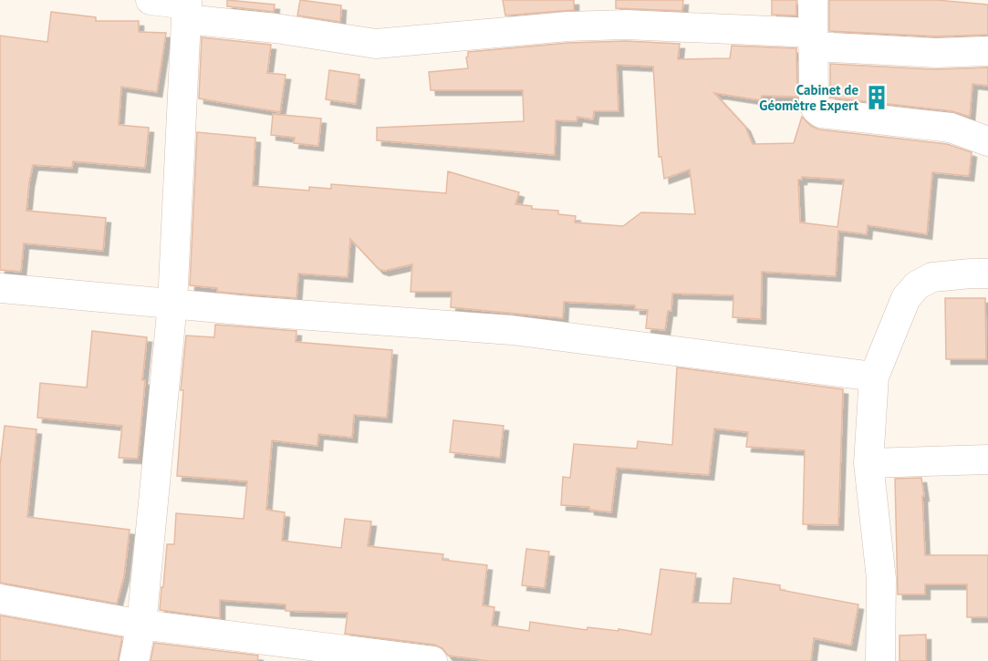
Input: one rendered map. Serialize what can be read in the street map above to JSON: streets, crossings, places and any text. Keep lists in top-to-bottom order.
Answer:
{
  "places": {
    "building": ["Cabinet de Géomètre Expert"]
  }
}
